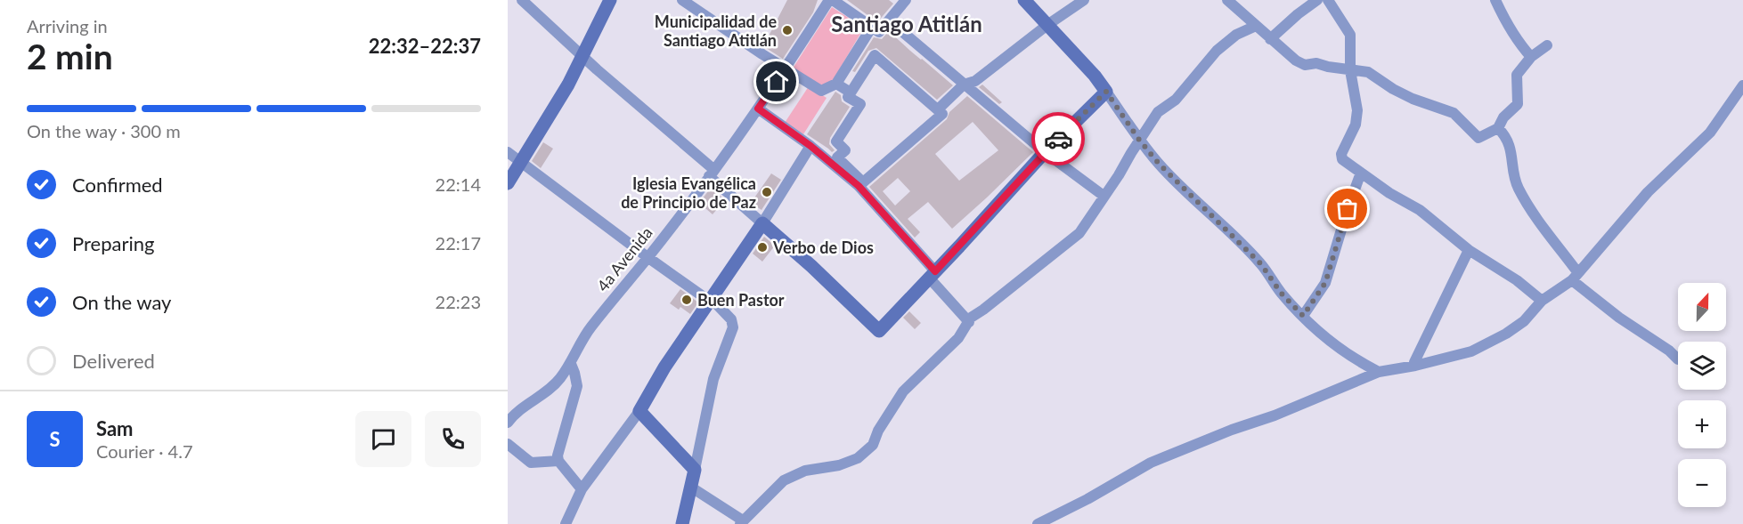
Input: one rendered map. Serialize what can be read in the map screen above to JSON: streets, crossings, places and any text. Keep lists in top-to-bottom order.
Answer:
{
  "streets": {
    "street": ["4a Avenida"]
  },
  "districts": ["Santiago Atitlán"],
  "places": [
    "Municipalidad de Santiago Atitlán",
    "Iglesia Evangélica de Principio de Paz",
    "Verbo de Dios",
    "Buen Pastor"
  ],
  "north": "top",
  "page": {
    "heading": ["2 min", "Arriving in", "22:32–22:37"],
    "panel": ["Sam", "Courier · 4.7"],
    "bar": "On the way · 300 m",
    "list": [
      ["Confirmed", "22:14"],
      ["Preparing", "22:17"],
      ["On the way", "22:23"],
      "Delivered"
    ],
    "map_buttons": ["+", "−"],
    "round": "S"
  }
}
